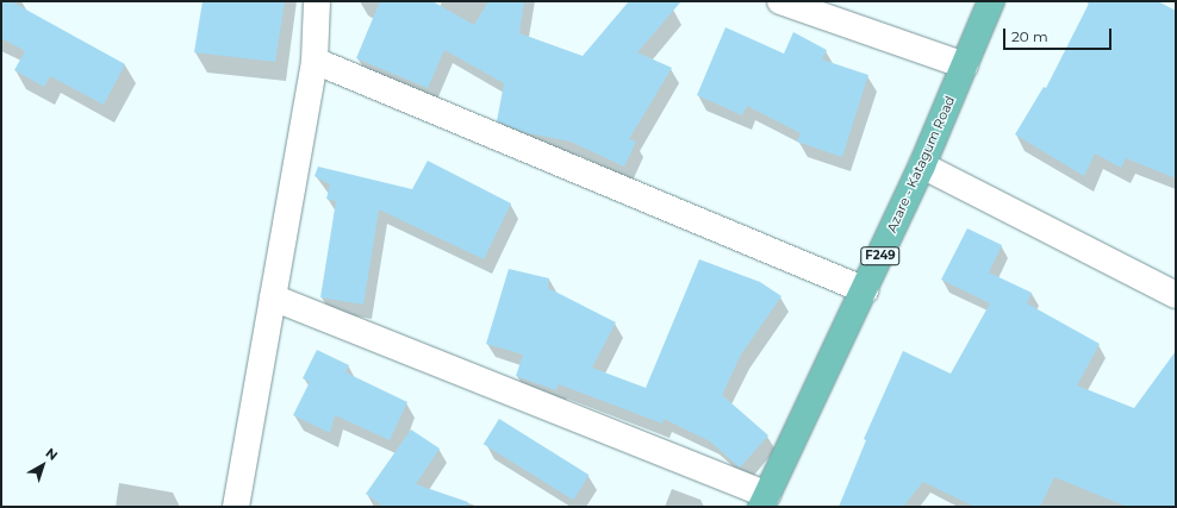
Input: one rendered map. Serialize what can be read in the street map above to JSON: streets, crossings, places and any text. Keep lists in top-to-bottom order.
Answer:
{
  "streets": {
    "main road": ["Azare - Katagum Road", "F249"]
  },
  "scale_bar": "20 m",
  "north": "top right"
}
